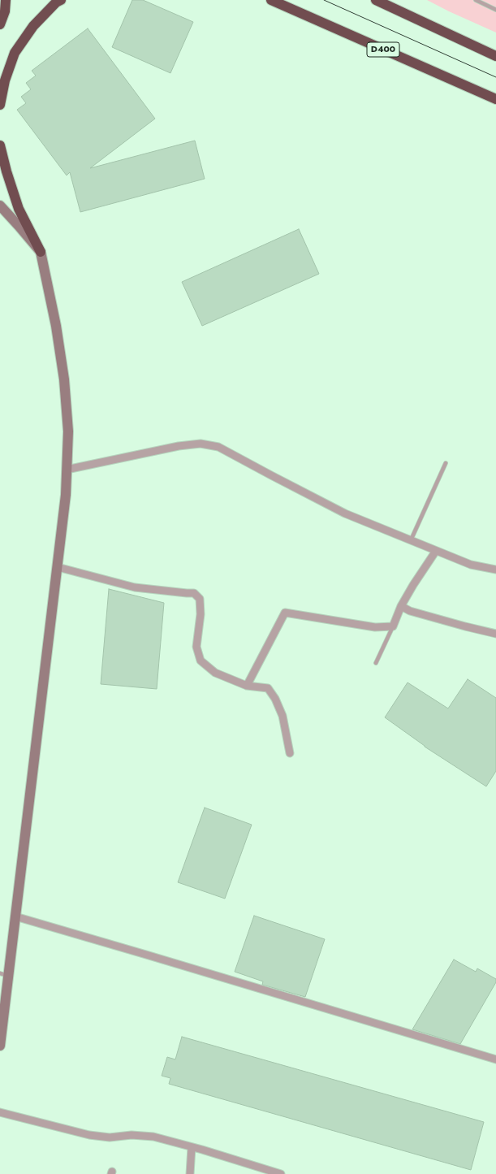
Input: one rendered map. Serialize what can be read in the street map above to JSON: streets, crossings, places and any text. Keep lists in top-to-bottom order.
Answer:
{
  "streets": {
    "highway": ["D400"]
  }
}
